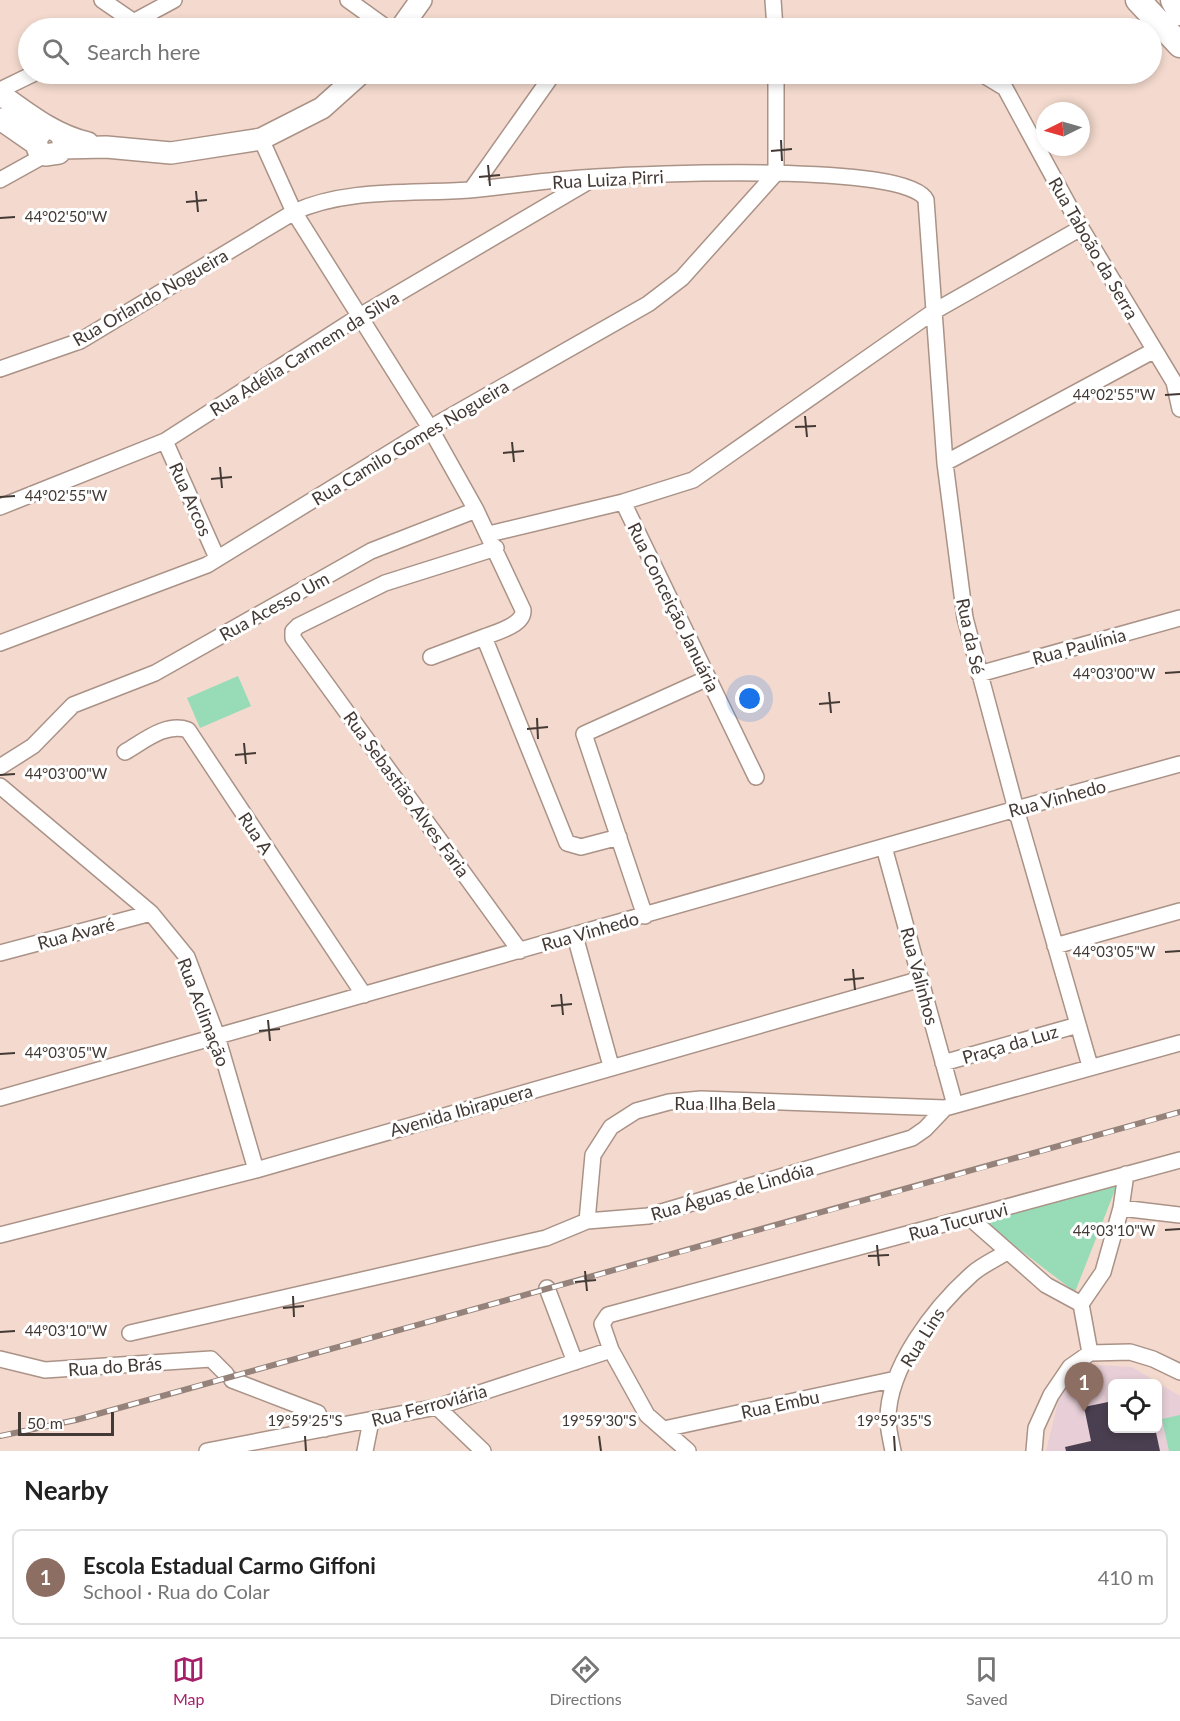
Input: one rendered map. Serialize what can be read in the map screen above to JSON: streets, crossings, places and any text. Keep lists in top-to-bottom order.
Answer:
{
  "streets": {
    "street": [
      "Rua Luiza Pirri",
      "Rua Taboão da Serra",
      "Rua Orlando Nogueira",
      "Rua Adélia Carmem da Silva",
      "Rua Camilo Gomes Nogueira",
      "Rua Arcos",
      "Rua Acesso Um",
      "Rua Conceição Januária",
      "Rua da Sé",
      "Rua Paulínia",
      "Rua Sebastião Alves Faria",
      "Rua Vinhedo",
      "Rua A",
      "Rua Avaré",
      "Rua Valinhos",
      "Rua Aclimação",
      "Praça da Luz",
      "Rua Ilha Bela",
      "Avenida Ibirapuera",
      "Rua Águas de Lindóia",
      "Rua Tucuruvi",
      "Rua Lins",
      "Rua do Brás",
      "Rua Embu",
      "Rua Ferroviária"
    ]
  },
  "crossings": [
    ["Rua Luiza Pirri", "Rua Orlando Nogueira"],
    ["Rua Luiza Pirri", "Rua Adélia Carmem da Silva"],
    ["Rua Luiza Pirri", "Rua Camilo Gomes Nogueira"],
    ["Rua Luiza Pirri", "Rua da Sé"],
    ["Rua Adélia Carmem da Silva", "Rua Arcos"],
    ["Rua Camilo Gomes Nogueira", "Rua Arcos"],
    ["Rua da Sé", "Rua Paulínia"],
    ["Rua da Sé", "Rua Vinhedo"],
    ["Rua da Sé", "Praça da Luz"],
    ["Rua Sebastião Alves Faria", "Rua Vinhedo"],
    ["Rua Vinhedo", "Rua A"],
    ["Rua Vinhedo", "Rua Valinhos"],
    ["Rua Vinhedo", "Rua Aclimação"],
    ["Rua Avaré", "Rua Aclimação"],
    ["Rua Valinhos", "Praça da Luz"],
    ["Rua Valinhos", "Rua Ilha Bela"],
    ["Rua Valinhos", "Avenida Ibirapuera"],
    ["Rua Valinhos", "Rua Águas de Lindóia"],
    ["Rua Aclimação", "Avenida Ibirapuera"],
    ["Rua Ilha Bela", "Rua Águas de Lindóia"],
    ["Rua Tucuruvi", "Rua Ferroviária"],
    ["Rua Lins", "Rua Embu"],
    ["Rua do Brás", "Rua Ferroviária"]
  ],
  "scale_bar": "50 m",
  "north": "left",
  "page": {
    "search": "Search here",
    "pins": "1",
    "scale": "50 m",
    "heading": "Nearby",
    "list": [
      {
        "mark": "1",
        "name": "Escola Estadual Carmo Giffoni",
        "note": "School · Rua do Colar",
        "value": "410 m"
      }
    ],
    "nav": ["Map", "Directions", "Saved"]
  },
  "coordinates": [
    "44°02'50\"W",
    "44°02'55\"W",
    "44°03'00\"W",
    "44°03'05\"W",
    "44°03'10\"W",
    "19°59'25\"S",
    "19°59'30\"S",
    "19°59'35\"S"
  ]
}
